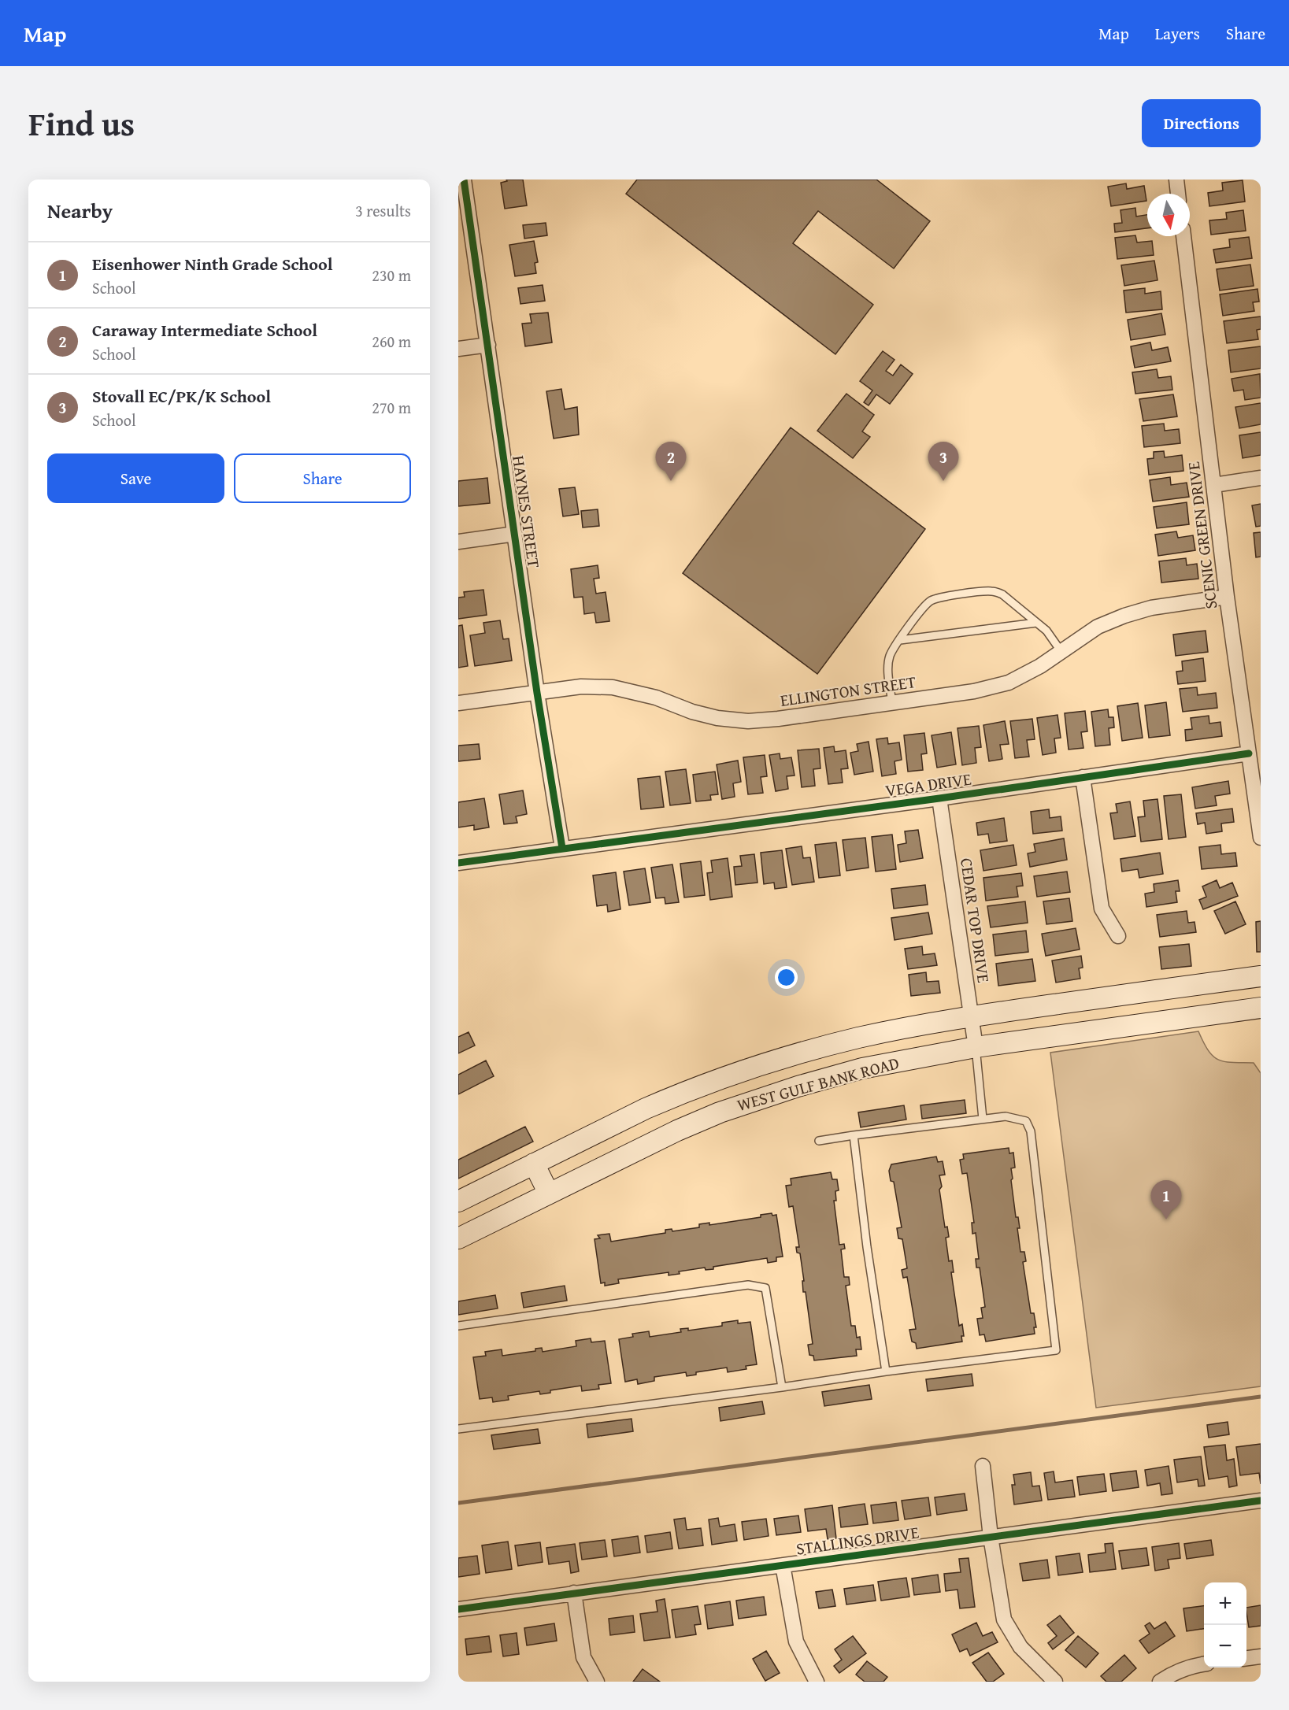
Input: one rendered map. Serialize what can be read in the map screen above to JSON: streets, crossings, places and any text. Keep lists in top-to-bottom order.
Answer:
{
  "streets": {
    "main road": ["WEST GULF BANK ROAD"],
    "street": [
      "HAYNES STREET",
      "SCENIC GREEN DRIVE",
      "ELLINGTON STREET",
      "VEGA DRIVE",
      "CEDAR TOP DRIVE",
      "STALLINGS DRIVE"
    ]
  },
  "crossings": [
    ["HAYNES STREET", "ELLINGTON STREET"],
    ["HAYNES STREET", "VEGA DRIVE"],
    ["SCENIC GREEN DRIVE", "ELLINGTON STREET"],
    ["SCENIC GREEN DRIVE", "VEGA DRIVE"],
    ["VEGA DRIVE", "CEDAR TOP DRIVE"],
    ["CEDAR TOP DRIVE", "WEST GULF BANK ROAD"]
  ],
  "north": "bottom",
  "page": {
    "header": "Map",
    "nav": ["Map", "Layers", "Share"],
    "title": "Find us",
    "buttons": [
      "Directions",
      ["Save", "Share"]
    ],
    "heading": ["Nearby", "3 results"],
    "list": [
      {
        "mark": "1",
        "name": "Eisenhower Ninth Grade School",
        "note": "School",
        "value": "230 m"
      },
      {
        "mark": "2",
        "name": "Caraway Intermediate School",
        "note": "School",
        "value": "260 m"
      },
      {
        "mark": "3",
        "name": "Stovall EC/PK/K School",
        "note": "School",
        "value": "270 m"
      }
    ],
    "pins": ["2", "3", "1"],
    "map_buttons": ["+", "−"]
  }
}
